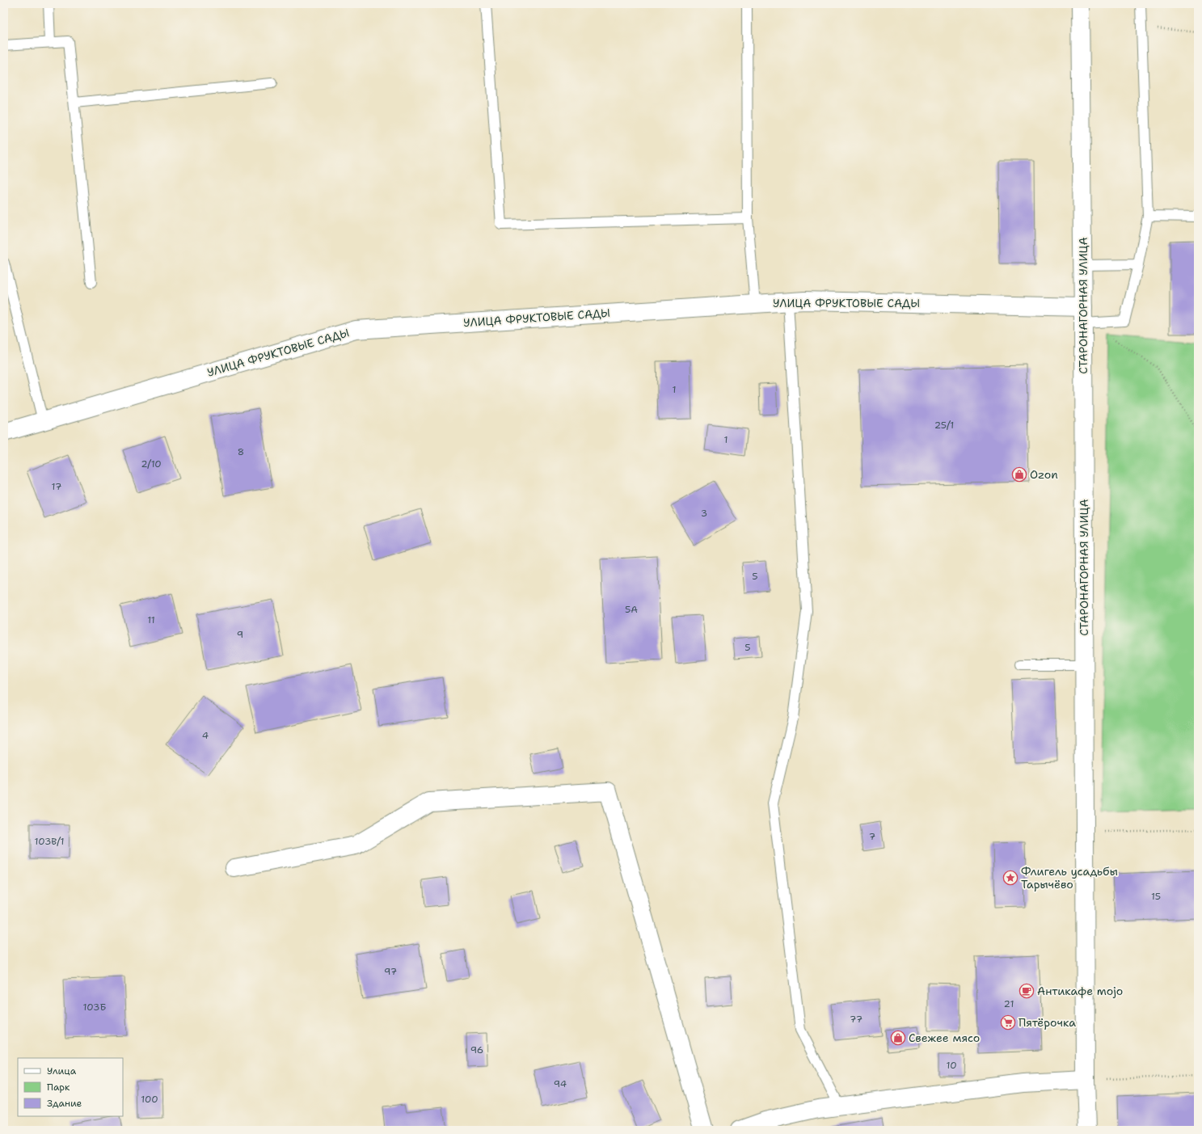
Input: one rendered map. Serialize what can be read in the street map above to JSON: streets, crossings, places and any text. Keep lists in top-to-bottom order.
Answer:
{
  "streets": {
    "street": ["УЛИЦА ФРУКТОВЫЕ САДЫ", "СТАРОНАГОРНАЯ УЛИЦА"]
  },
  "crossings": [
    ["УЛИЦА ФРУКТОВЫЕ САДЫ", "СТАРОНАГОРНАЯ УЛИЦА"]
  ],
  "places": {
    "shop": ["Ozon", "Свежее мясо"],
    "place": ["Флигель усадьбы Тарычёво"],
    "cafe": ["Антикафе mojo"],
    "supermarket": ["Пятёрочка"]
  },
  "house_numbers": [
    "1",
    "25/1",
    "1",
    "8",
    "2/10",
    "17",
    "3",
    "5",
    "5А",
    "11",
    "9",
    "5",
    "4",
    "7",
    "103В/1",
    "15",
    "97",
    "21",
    "103Б",
    "77",
    "96",
    "10",
    "94",
    "100"
  ],
  "legend": ["Улица", "Парк", "Здание"]
}
